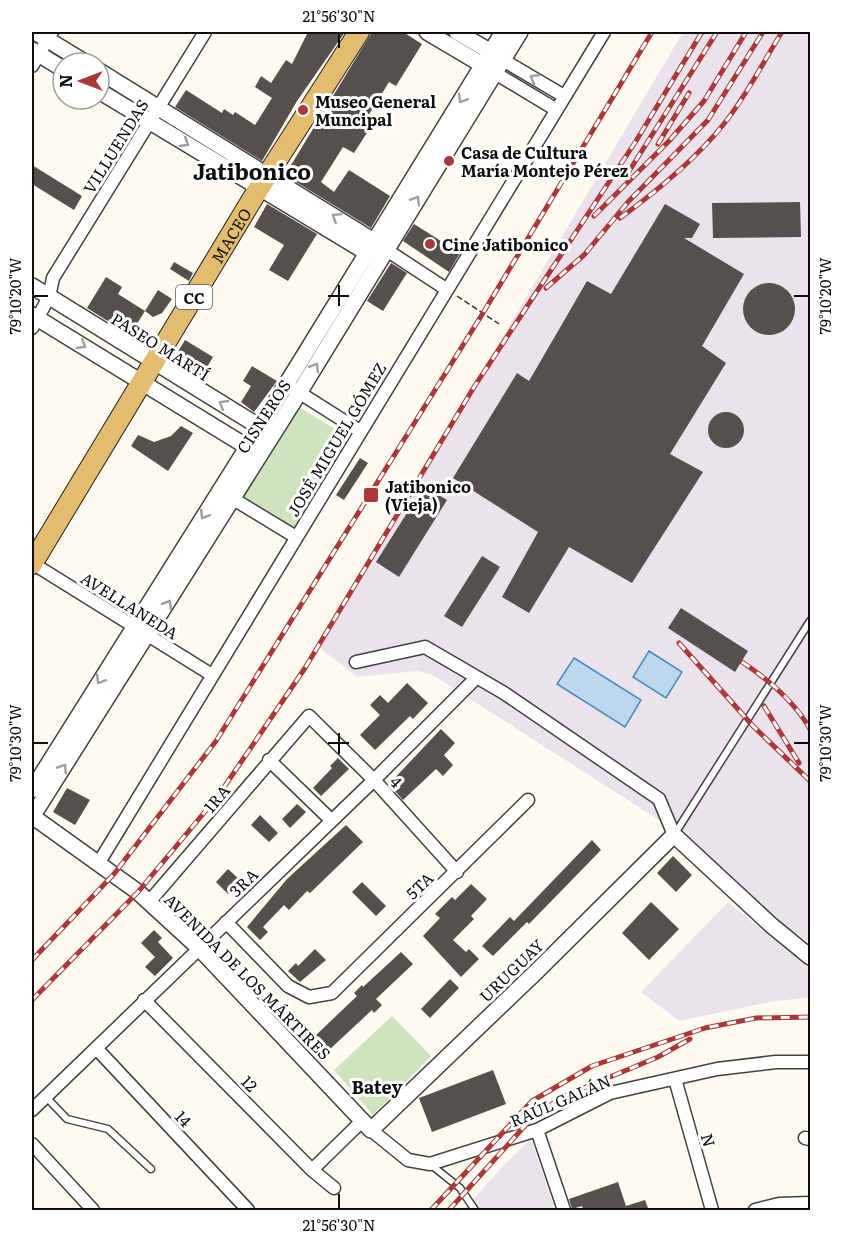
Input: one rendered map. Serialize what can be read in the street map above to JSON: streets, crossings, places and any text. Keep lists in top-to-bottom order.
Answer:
{
  "streets": {
    "highway": ["MACEO", "CC"],
    "street": [
      "VILLUENDAS",
      "PASEO MARTÍ",
      "CISNEROS",
      "JOSÉ MIGUEL GÓMEZ",
      "AVELLANEDA",
      "4",
      "1RA",
      "3RA",
      "5TA",
      "URUGUAY",
      "AVENIDA DE LOS MÁRTIRES",
      "12",
      "RAÚL GALÁN",
      "14",
      "N"
    ]
  },
  "crossings": [
    ["VILLUENDAS", "PASEO MARTÍ"],
    ["MACEO", "PASEO MARTÍ"],
    ["MACEO", "AVELLANEDA"],
    ["PASEO MARTÍ", "CISNEROS"],
    ["CISNEROS", "AVELLANEDA"],
    ["CISNEROS", "AVENIDA DE LOS MÁRTIRES"],
    ["JOSÉ MIGUEL GÓMEZ", "AVELLANEDA"],
    ["JOSÉ MIGUEL GÓMEZ", "AVENIDA DE LOS MÁRTIRES"],
    ["4", "1RA"],
    ["4", "3RA"],
    ["4", "5TA"],
    ["1RA", "AVENIDA DE LOS MÁRTIRES"],
    ["3RA", "5TA"],
    ["3RA", "AVENIDA DE LOS MÁRTIRES"],
    ["3RA", "12"],
    ["3RA", "14"],
    ["URUGUAY", "AVENIDA DE LOS MÁRTIRES"],
    ["RAÚL GALÁN", "N"]
  ],
  "districts": ["Jatibonico", "Batey"],
  "places": {
    "other": ["Museo General Muncipal", "Casa de Cultura María Montejo Pérez", "Cine Jatibonico"],
    "transit": ["Jatibonico (Vieja)"]
  },
  "north": "left",
  "coordinates": ["21°56'30\"N", "79°10'20\"W", "79°10'30\"W"]
}
